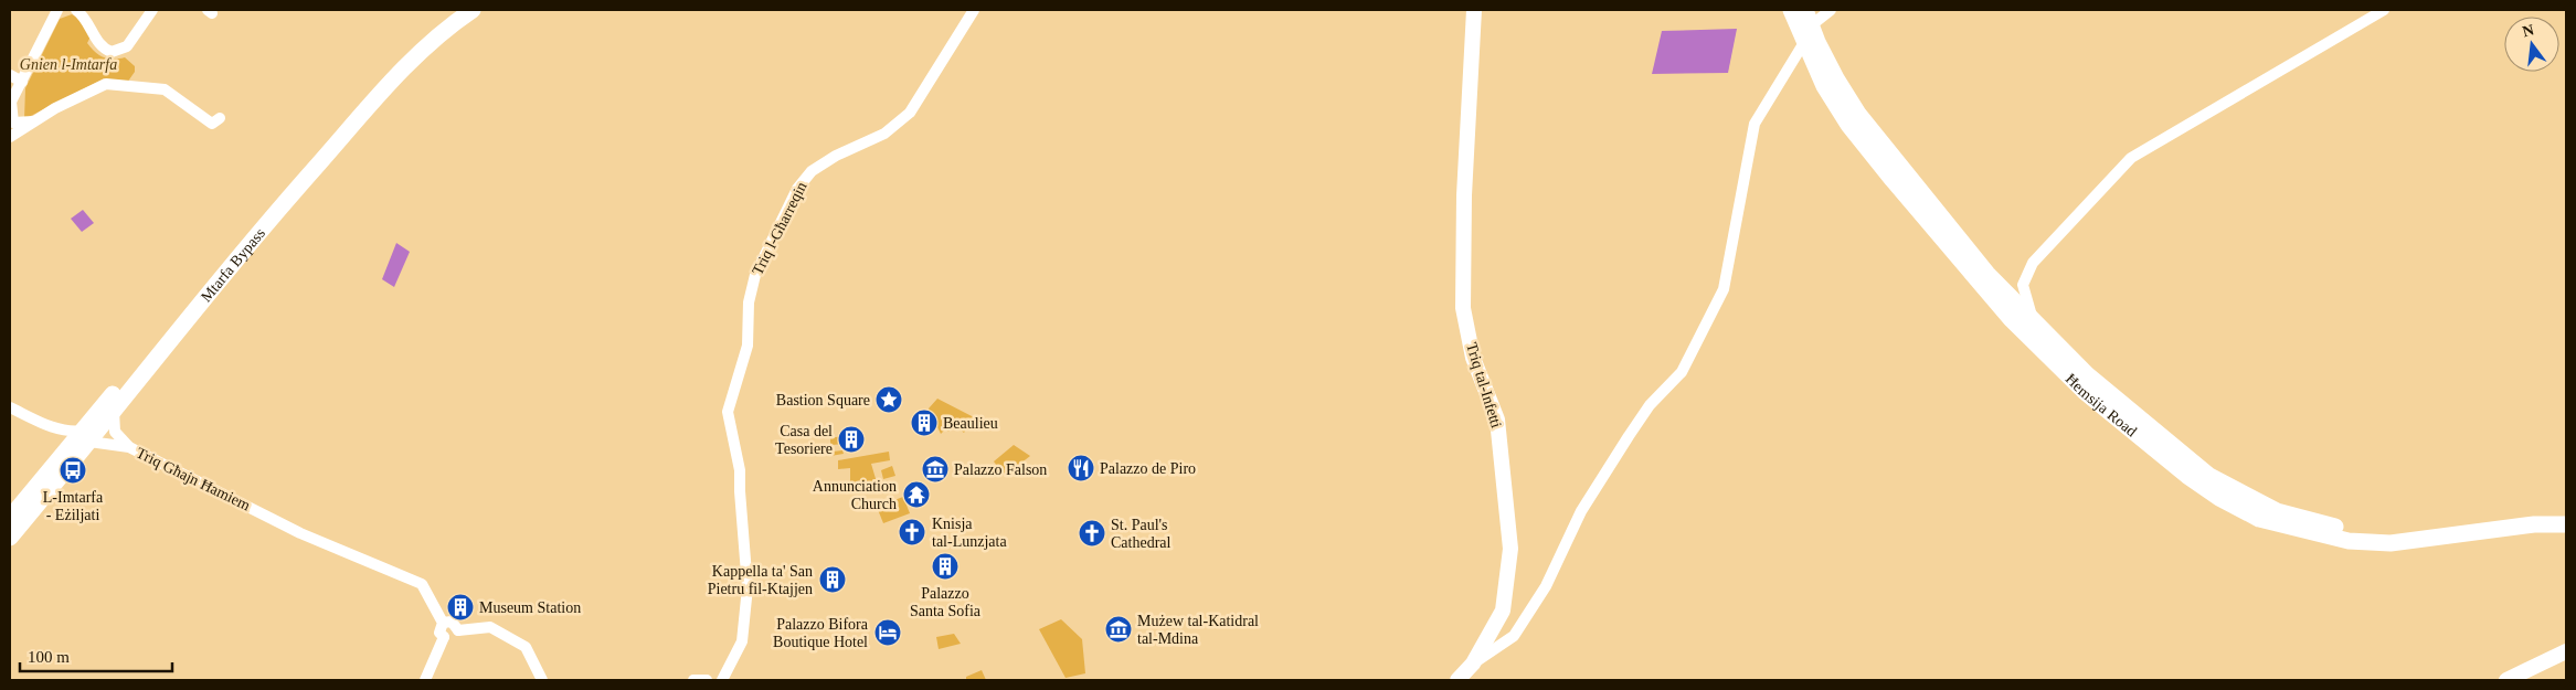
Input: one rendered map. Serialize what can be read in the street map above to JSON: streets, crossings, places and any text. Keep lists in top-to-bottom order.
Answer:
{
  "streets": {
    "highway": ["Mtarfa Bypass", "Ħemsija Road"],
    "main road": ["Triq tal-Infetti"],
    "street": ["Triq l-Għarreqin", "Triq Għajn Ħamiem"]
  },
  "crossings": [
    ["Mtarfa Bypass", "Triq Għajn Ħamiem"]
  ],
  "parks": ["Gnien l-Imtarfa"],
  "places": {
    "place": ["Bastion Square"],
    "building": [
      "Beaulieu",
      "Casa del Tesoriere",
      "Palazzo Santa Sofia",
      "Kappella ta' San Pietru fil-Ktajjen",
      "Museum Station"
    ],
    "restaurant": ["Palazzo de Piro"],
    "museum": ["Palazzo Falson", "Mużew tal-Katidral tal-Mdina"],
    "bus stop": ["L-Imtarfa - Eżiljati"],
    "temple": ["Annunciation Church"],
    "church": ["Knisja tal-Lunzjata", "St. Paul's Cathedral"],
    "hotel": ["Palazzo Bifora Boutique Hotel"]
  },
  "scale_bar": "100 m",
  "north": "top"
}
